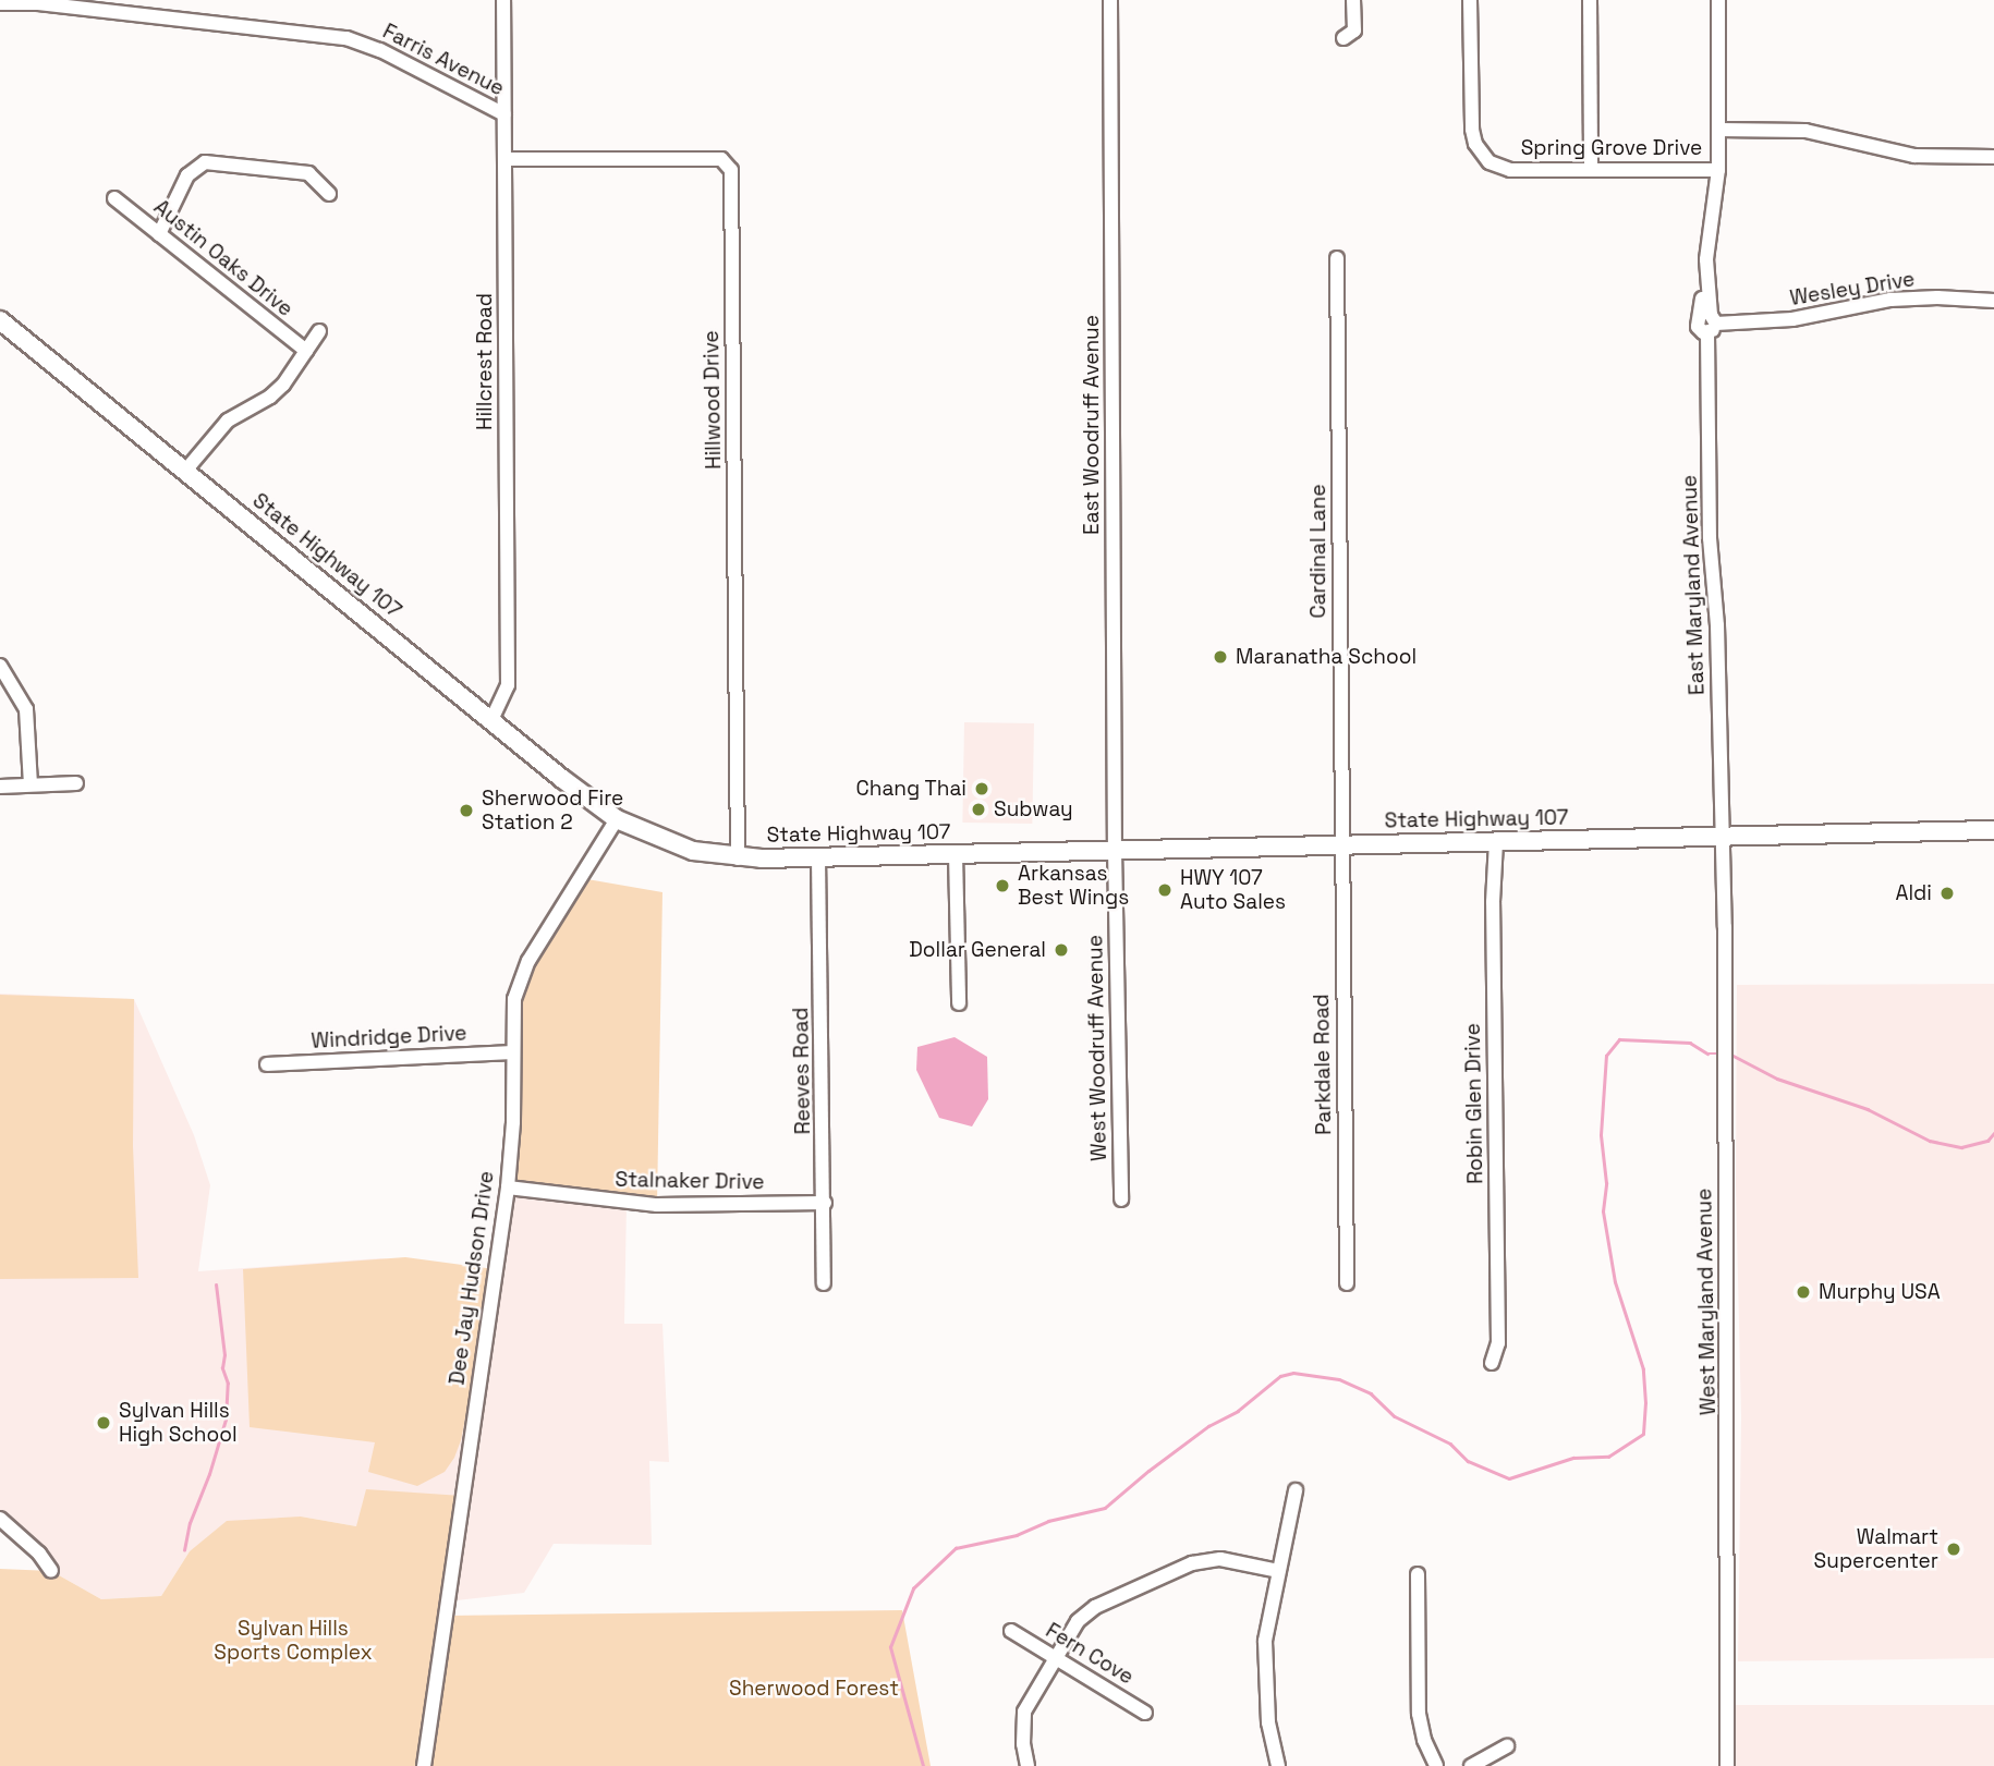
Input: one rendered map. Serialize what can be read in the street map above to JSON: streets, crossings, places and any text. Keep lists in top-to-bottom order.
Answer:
{
  "streets": {
    "main road": ["State Highway 107"],
    "street": [
      "Farris Avenue",
      "Spring Grove Drive",
      "Austin Oaks Drive",
      "Wesley Drive",
      "Hillcrest Road",
      "Hillwood Drive",
      "East Woodruff Avenue",
      "Cardinal Lane",
      "East Maryland Avenue",
      "Windridge Drive",
      "West Woodruff Avenue",
      "Parkdale Road",
      "Reeves Road",
      "Robin Glen Drive",
      "Stalnaker Drive",
      "Dee Jay Hudson Drive",
      "West Maryland Avenue",
      "Fern Cove"
    ]
  },
  "crossings": [
    ["Farris Avenue", "Hillcrest Road"],
    ["Spring Grove Drive", "East Maryland Avenue"],
    ["Wesley Drive", "East Maryland Avenue"],
    ["Hillcrest Road", "Hillwood Drive"],
    ["Hillcrest Road", "State Highway 107"],
    ["Hillwood Drive", "State Highway 107"],
    ["East Woodruff Avenue", "State Highway 107"],
    ["East Woodruff Avenue", "West Woodruff Avenue"],
    ["Cardinal Lane", "State Highway 107"],
    ["Cardinal Lane", "Parkdale Road"],
    ["State Highway 107", "East Maryland Avenue"],
    ["State Highway 107", "West Woodruff Avenue"],
    ["State Highway 107", "Parkdale Road"],
    ["State Highway 107", "Reeves Road"],
    ["State Highway 107", "Robin Glen Drive"],
    ["State Highway 107", "Dee Jay Hudson Drive"],
    ["State Highway 107", "West Maryland Avenue"],
    ["East Maryland Avenue", "West Maryland Avenue"],
    ["Windridge Drive", "Dee Jay Hudson Drive"],
    ["Reeves Road", "Stalnaker Drive"],
    ["Stalnaker Drive", "Dee Jay Hudson Drive"]
  ],
  "parks": ["Sylvan Hills Sports Complex", "Sherwood Forest"],
  "places": [
    "Maranatha School",
    "Chang Thai",
    "Subway",
    "Sherwood Fire Station 2",
    "Arkansas Best Wings",
    "HWY 107 Auto Sales",
    "Aldi",
    "Dollar General",
    "Murphy USA",
    "Sylvan Hills High School",
    "Walmart Supercenter"
  ]
}
